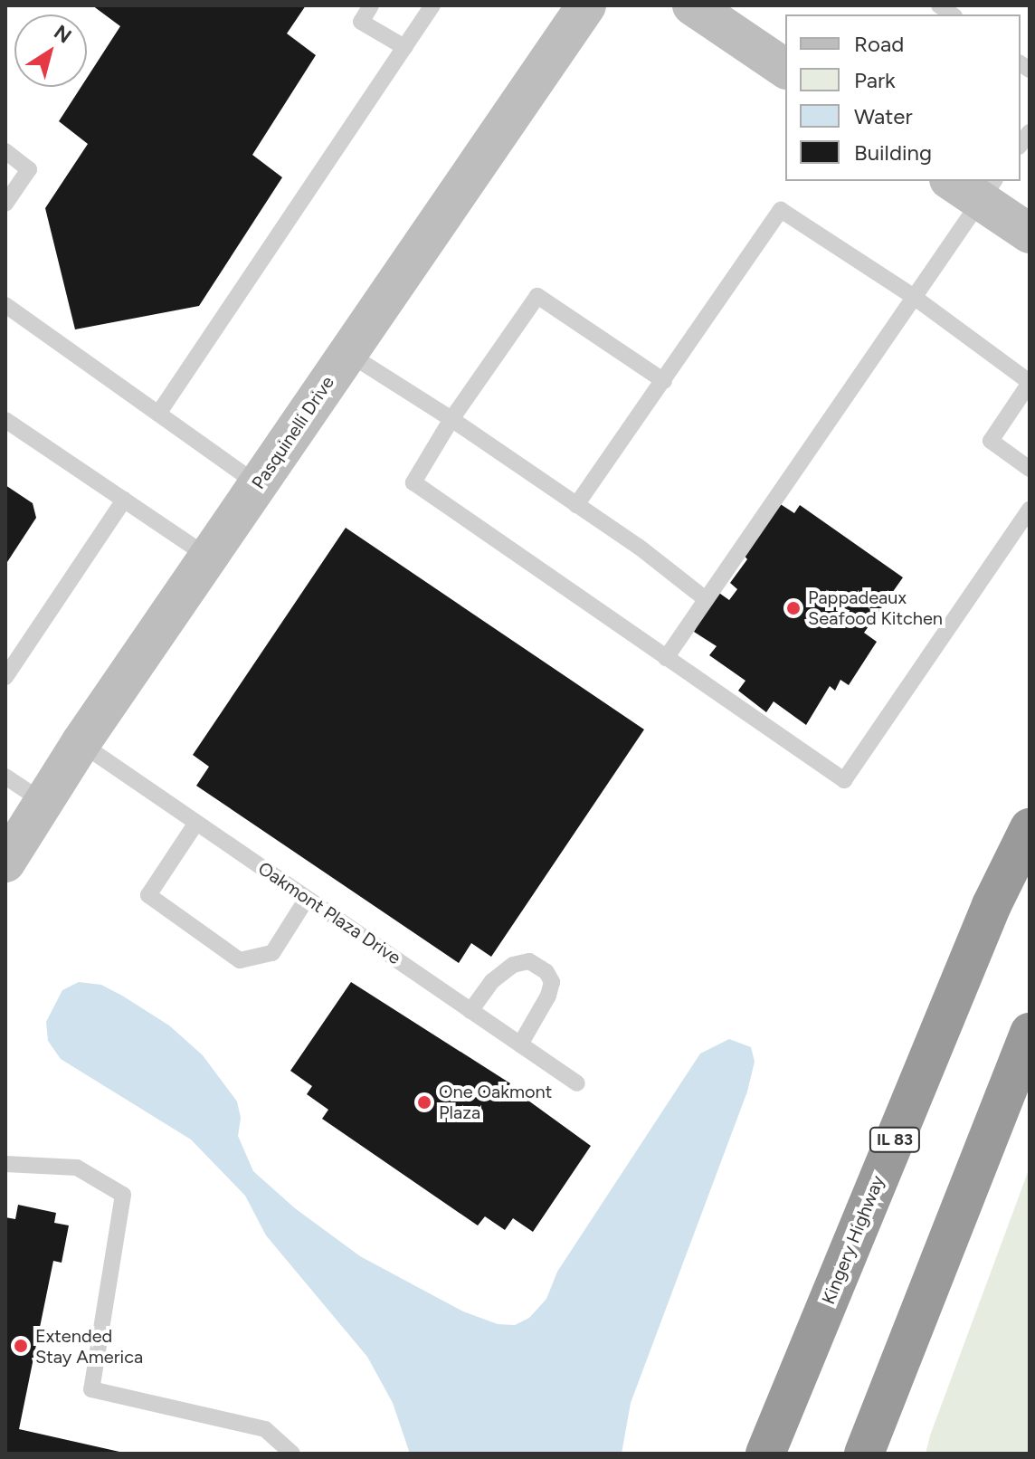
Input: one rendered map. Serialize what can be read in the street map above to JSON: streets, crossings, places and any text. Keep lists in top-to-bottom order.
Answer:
{
  "streets": {
    "highway": ["IL 83", "Kingery Highway"],
    "street": ["Pasquinelli Drive"],
    "lane": ["Oakmont Plaza Drive"]
  },
  "crossings": [
    ["Pasquinelli Drive", "Oakmont Plaza Drive"]
  ],
  "places": ["Pappadeaux Seafood Kitchen", "One Oakmont Plaza", "Extended Stay America"],
  "legend": [
    "Road",
    "Park",
    "Water",
    "Building"
  ],
  "north": "top right"
}
